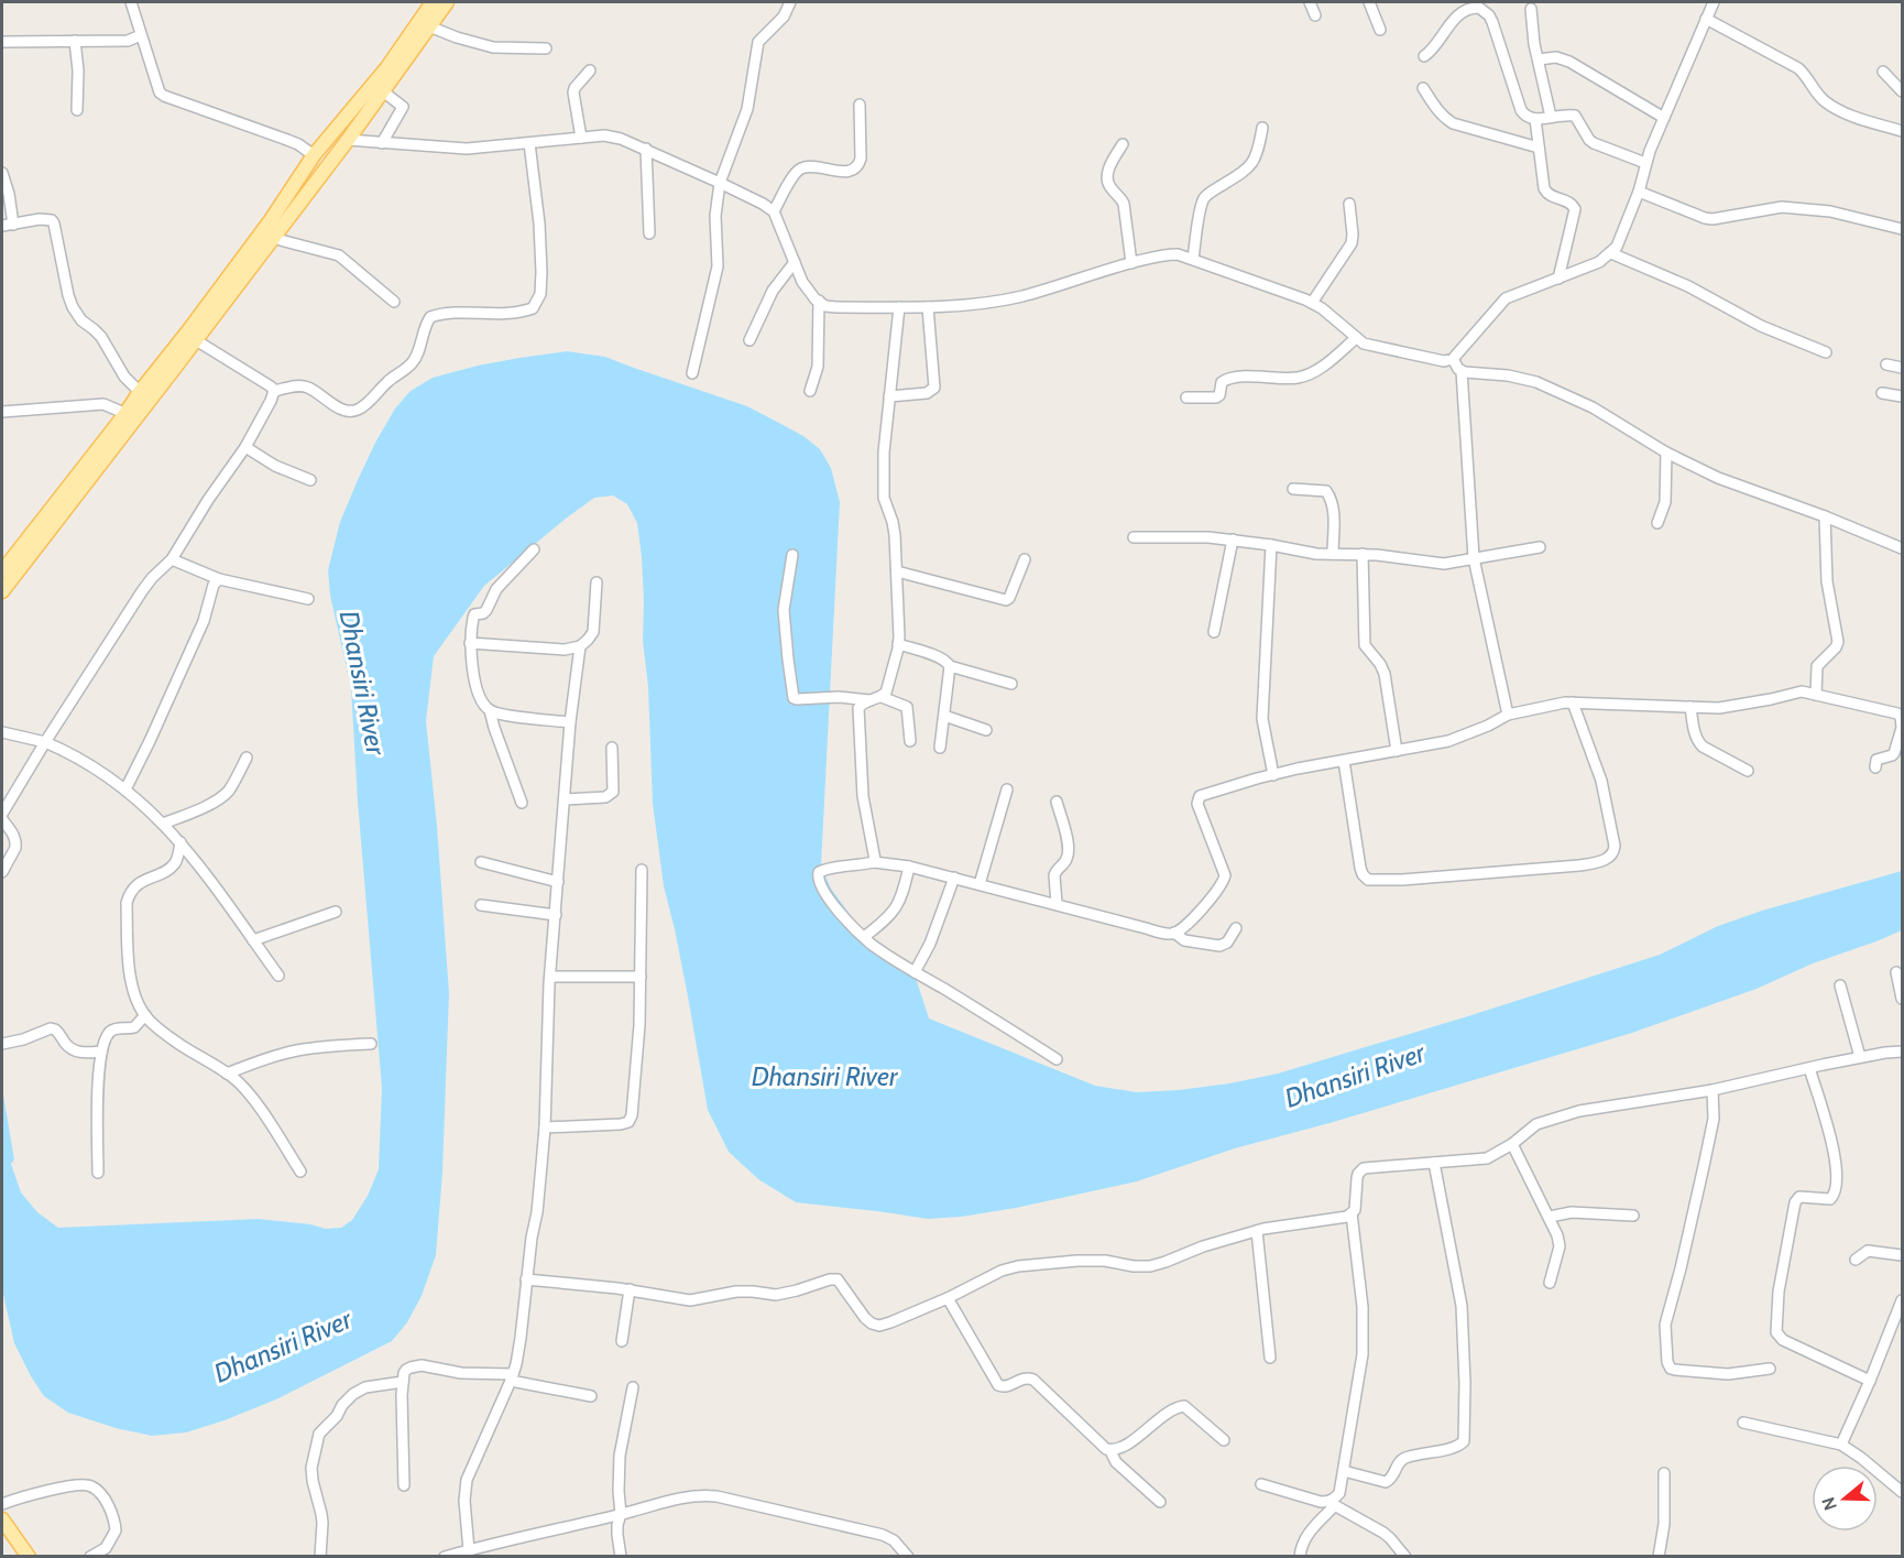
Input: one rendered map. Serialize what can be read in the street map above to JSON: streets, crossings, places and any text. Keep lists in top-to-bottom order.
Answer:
{
  "water": ["Dhansiri River"],
  "north": "left"
}
